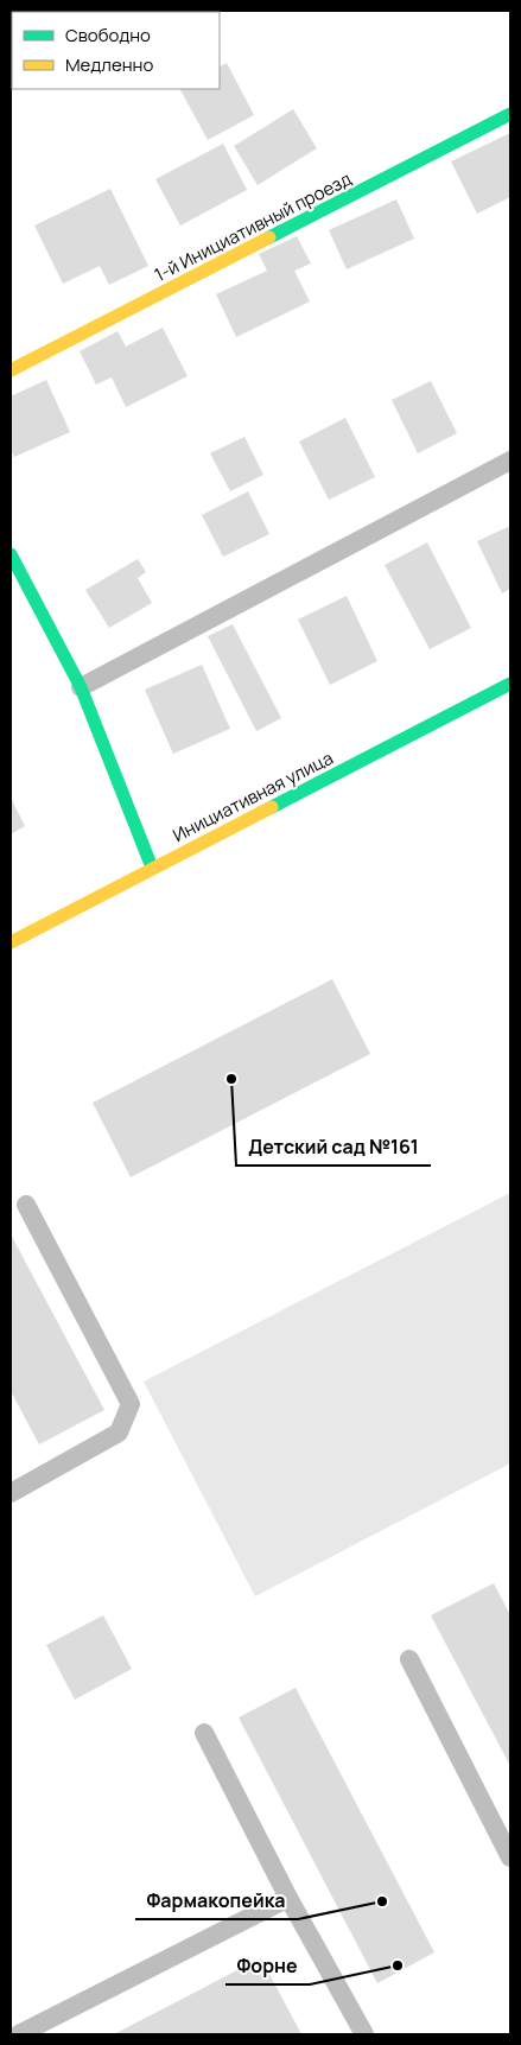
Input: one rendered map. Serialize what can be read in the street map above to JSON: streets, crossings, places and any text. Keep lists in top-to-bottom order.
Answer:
{
  "streets": {
    "street": ["1-й Инициативный проезд", "Инициативная улица"]
  },
  "places": ["Детский сад №161", "Фармакопейка", "Форне"],
  "legend": ["Свободно", "Медленно"]
}
